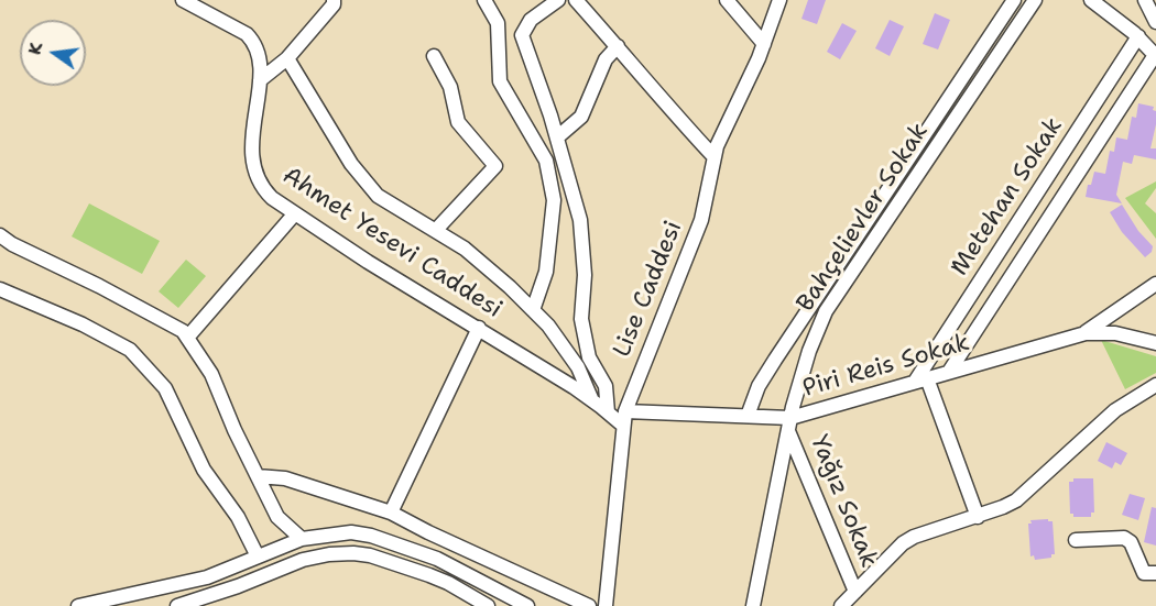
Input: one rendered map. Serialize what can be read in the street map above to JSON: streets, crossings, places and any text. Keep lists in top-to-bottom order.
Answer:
{
  "streets": {
    "street": [
      "Metehan Sokak",
      "Bahçelievler Sokak",
      "Ahmet Yesevi Caddesi",
      "Lise Caddesi",
      "Piri Reis Sokak",
      "Yağız Sokak"
    ]
  },
  "crossings": [
    ["Metehan Sokak", "Piri Reis Sokak"],
    ["Bahçelievler Sokak", "Piri Reis Sokak"],
    ["Bahçelievler Sokak", "Yağız Sokak"],
    ["Ahmet Yesevi Caddesi", "Lise Caddesi"],
    ["Ahmet Yesevi Caddesi", "Piri Reis Sokak"],
    ["Lise Caddesi", "Piri Reis Sokak"],
    ["Piri Reis Sokak", "Yağız Sokak"]
  ],
  "north": "left"
}
